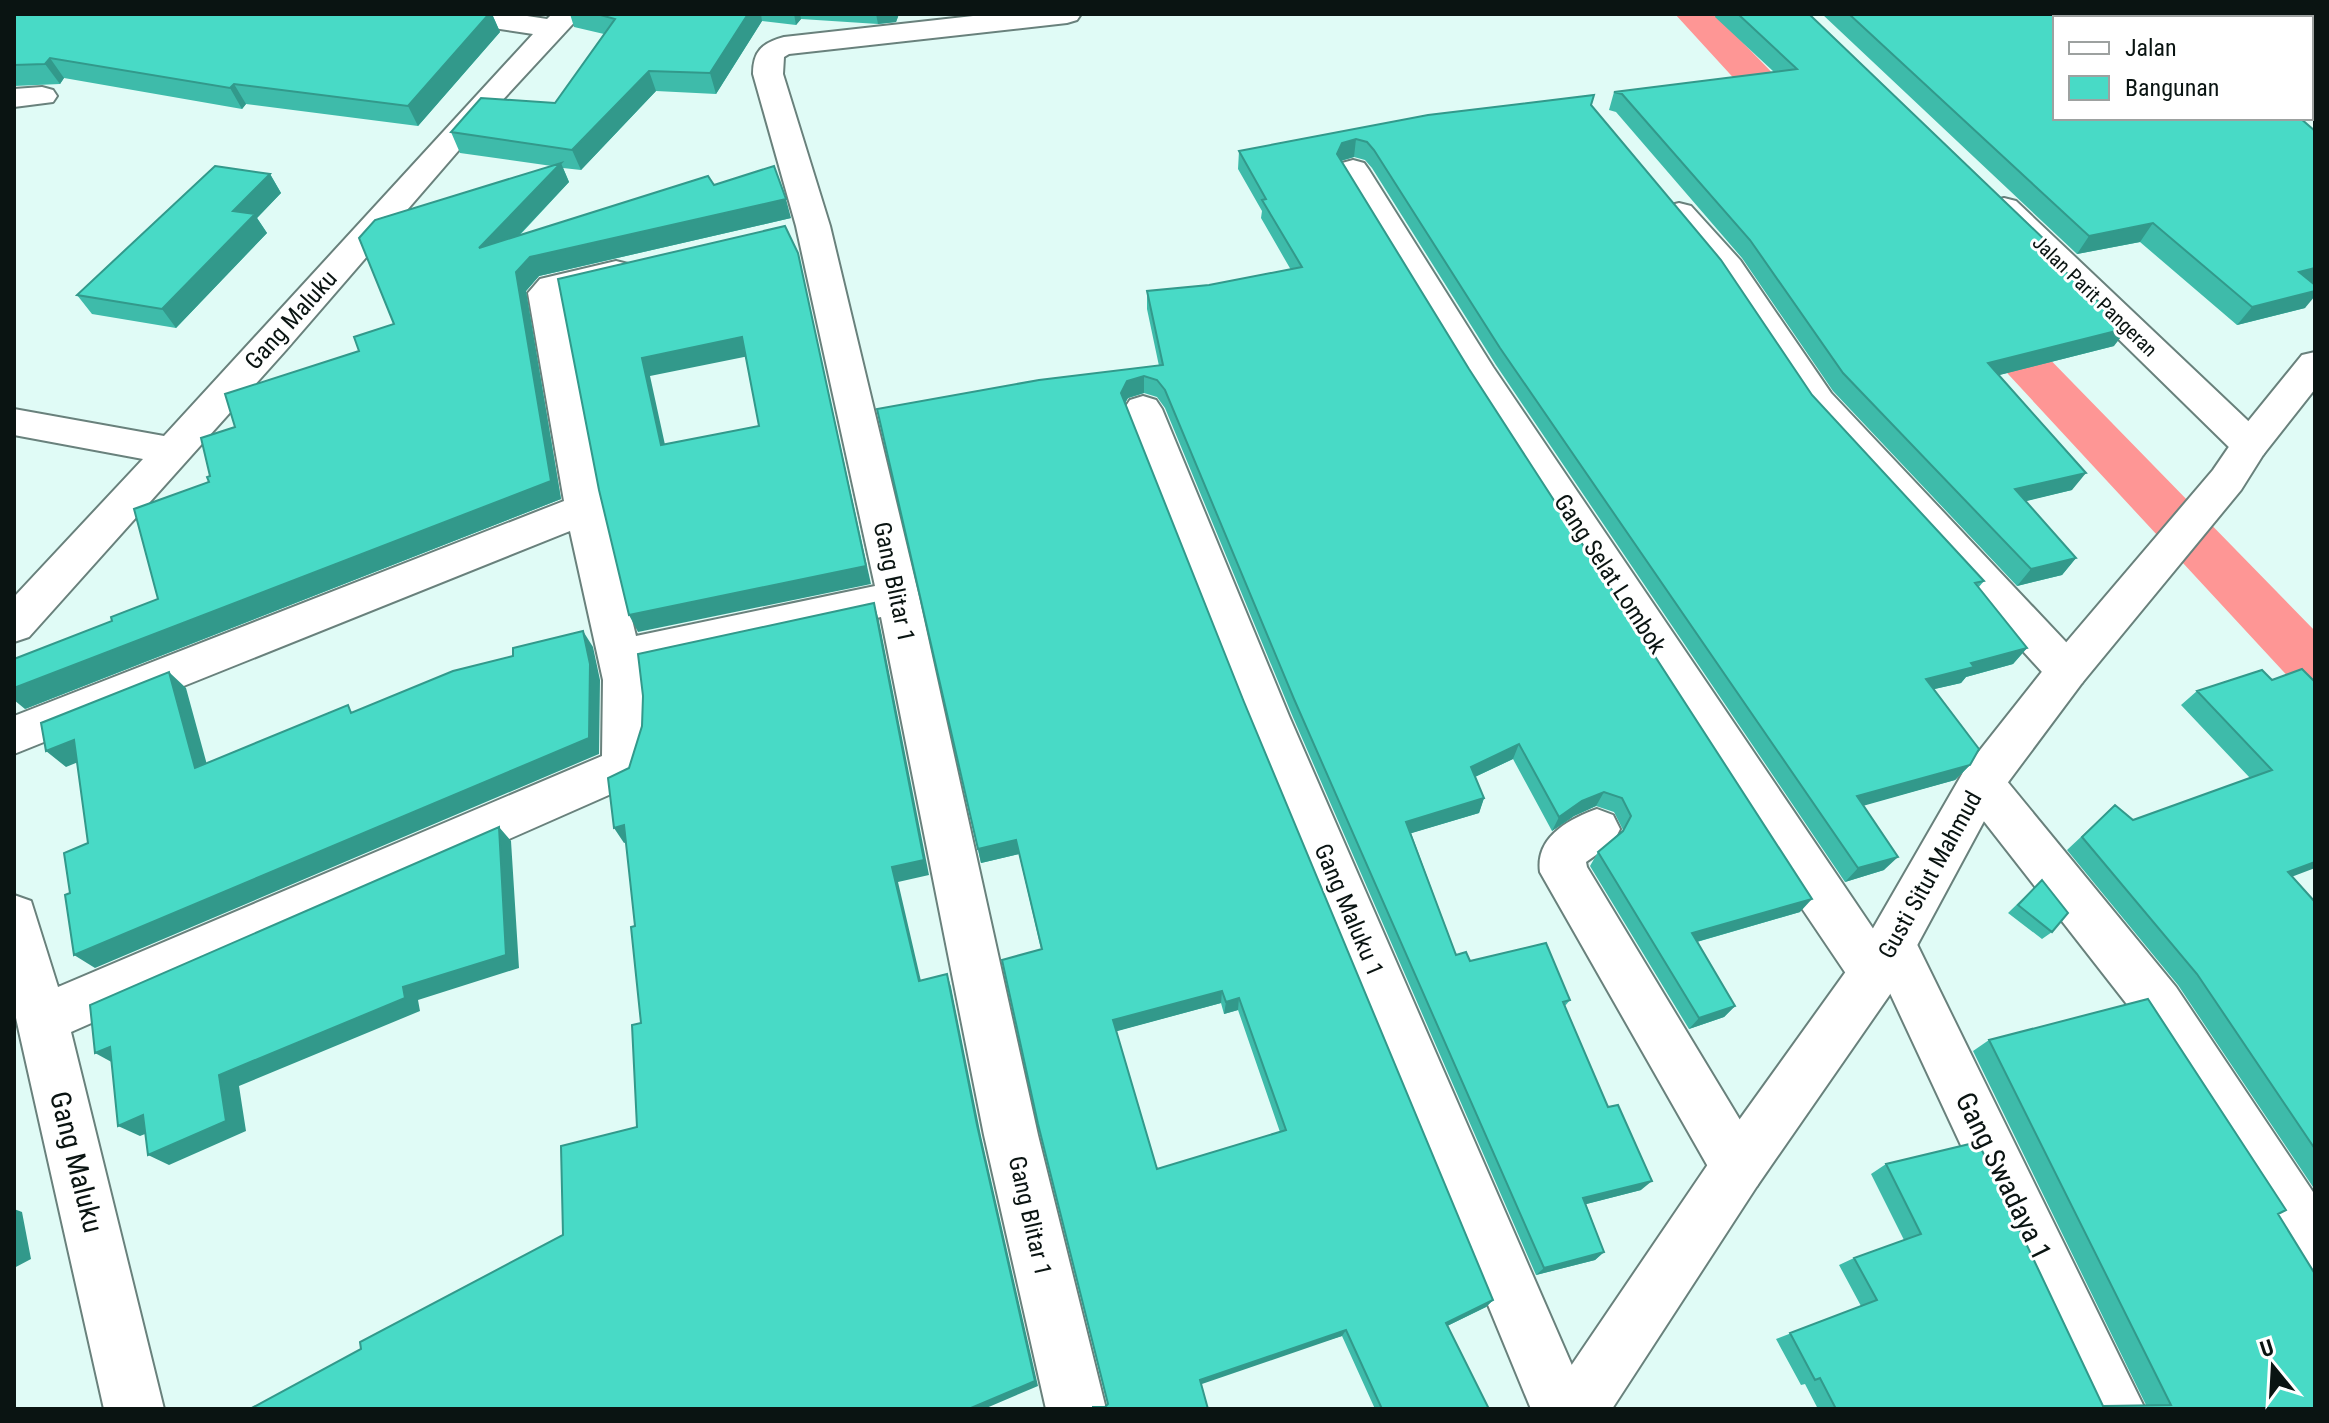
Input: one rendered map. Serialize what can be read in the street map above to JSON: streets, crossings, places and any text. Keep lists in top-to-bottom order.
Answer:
{
  "streets": {
    "main road": [
      "Jalan Parit Pangeran",
      "Gang Maluku",
      "Gang Selat Lombok",
      "Gang Blitar 1",
      "Gusti Situt Mahmud",
      "Gang Maluku 1",
      "Gang Swadaya 1"
    ]
  },
  "crossings": [
    ["Jalan Parit Pangeran", "Gusti Situt Mahmud"],
    ["Gang Selat Lombok", "Gusti Situt Mahmud"],
    ["Gang Selat Lombok", "Gang Swadaya 1"],
    ["Gusti Situt Mahmud", "Gang Swadaya 1"]
  ],
  "legend": ["Jalan", "Bangunan"],
  "north": "top"
}
